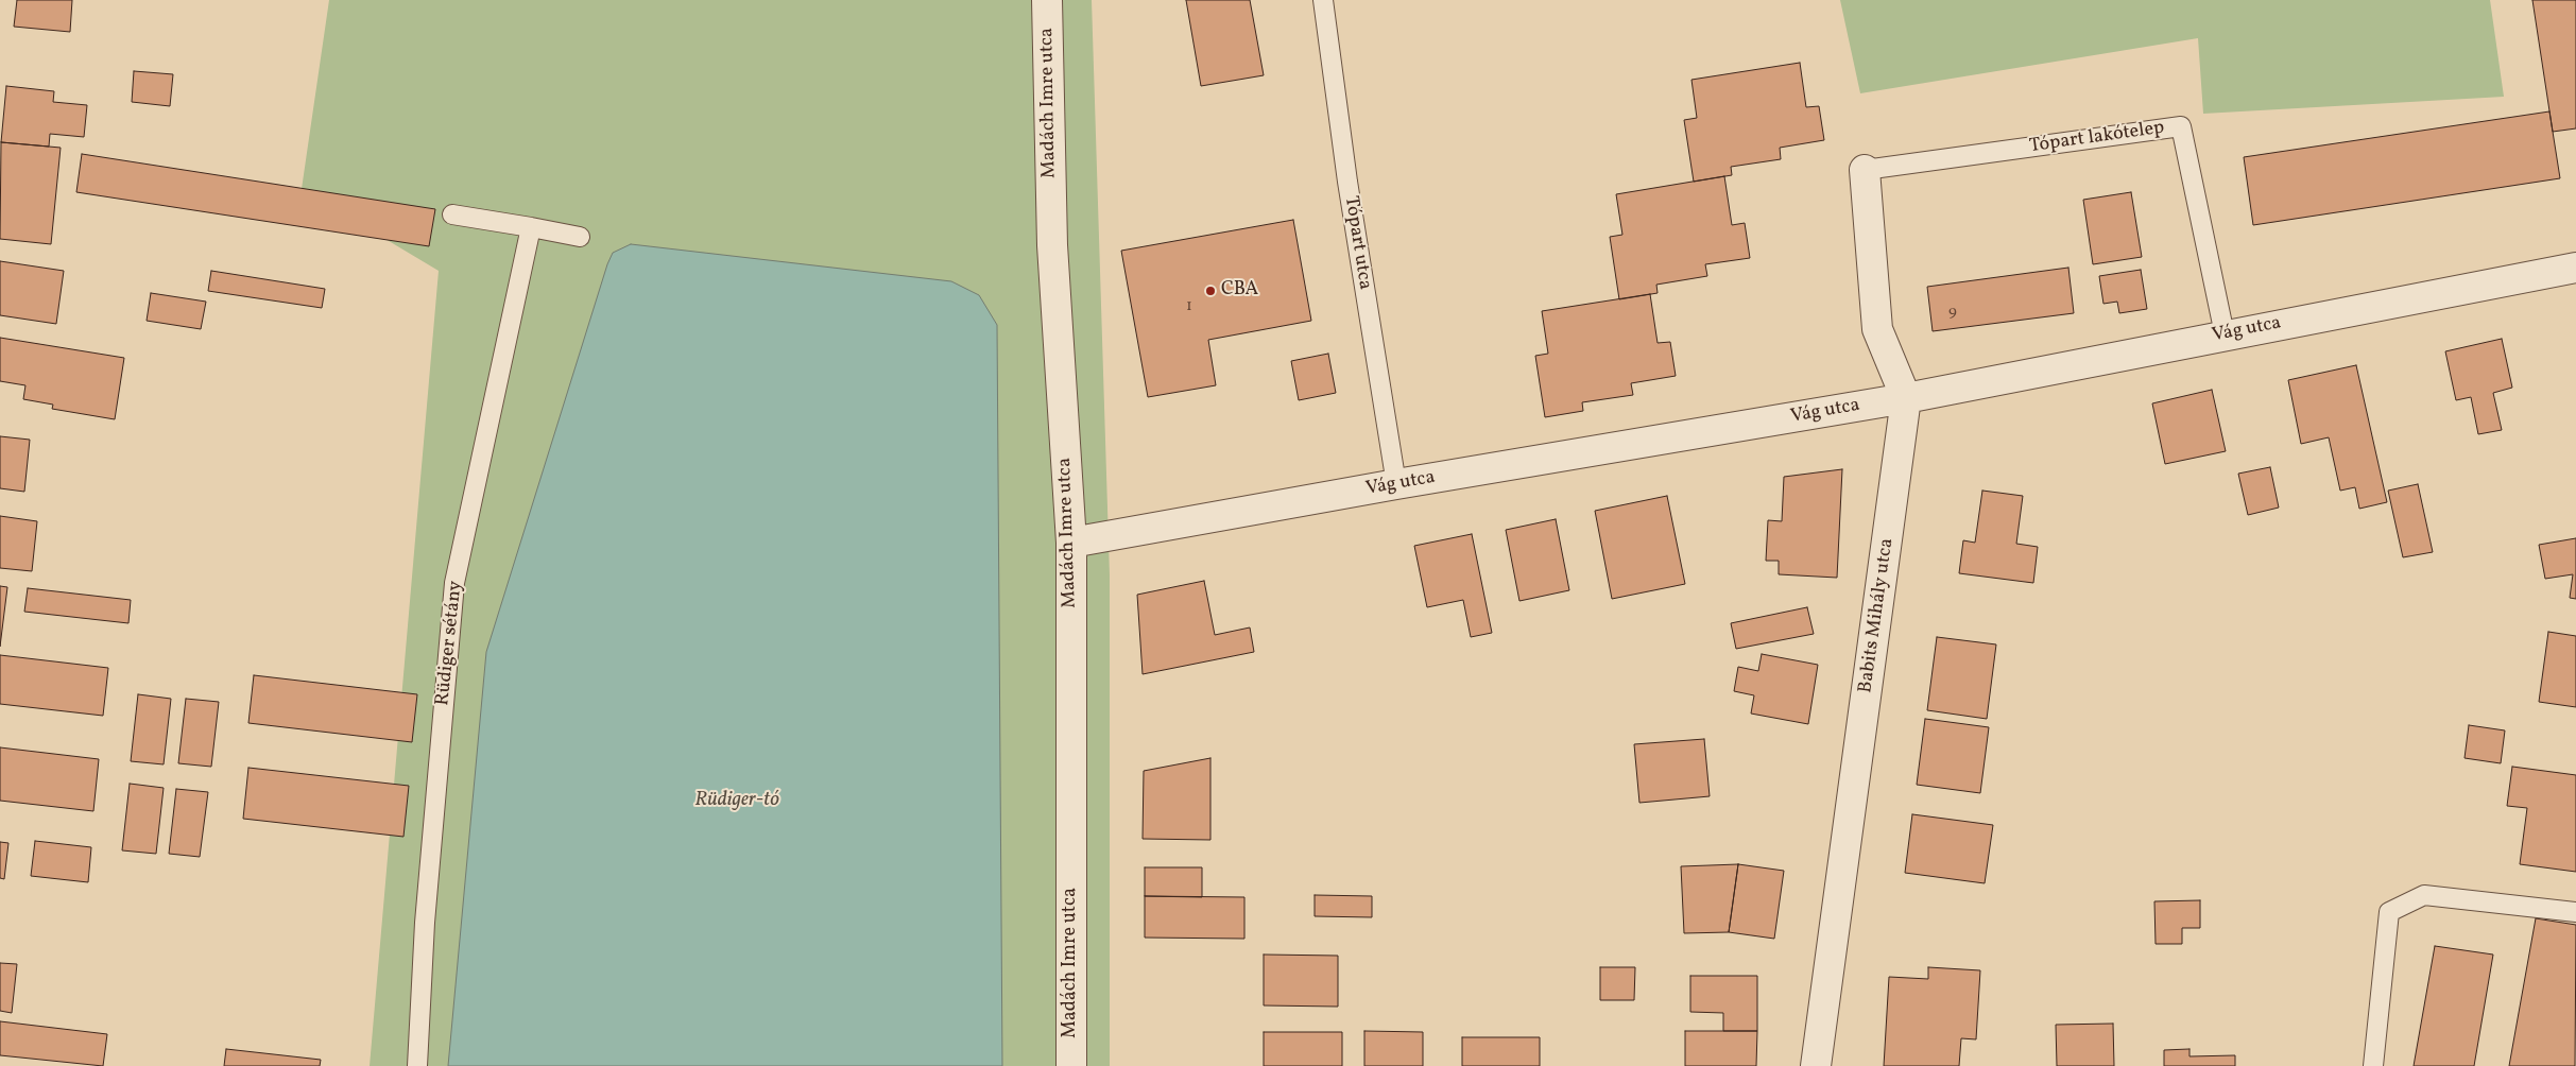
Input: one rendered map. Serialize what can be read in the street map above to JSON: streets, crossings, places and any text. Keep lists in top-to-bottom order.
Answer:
{
  "streets": {
    "street": ["Madách Imre utca", "Vág utca", "Babits Mihály utca"],
    "lane": ["Tópart lakótelep", "Tópart utca", "Rüdiger sétány"]
  },
  "crossings": [
    ["Madách Imre utca", "Vág utca"],
    ["Tópart lakótelep", "Vág utca"],
    ["Tópart utca", "Vág utca"],
    ["Vág utca", "Babits Mihály utca"]
  ],
  "water": ["Rüdiger-tó"],
  "places": ["CBA"],
  "house_numbers": ["1", "9"]
}
